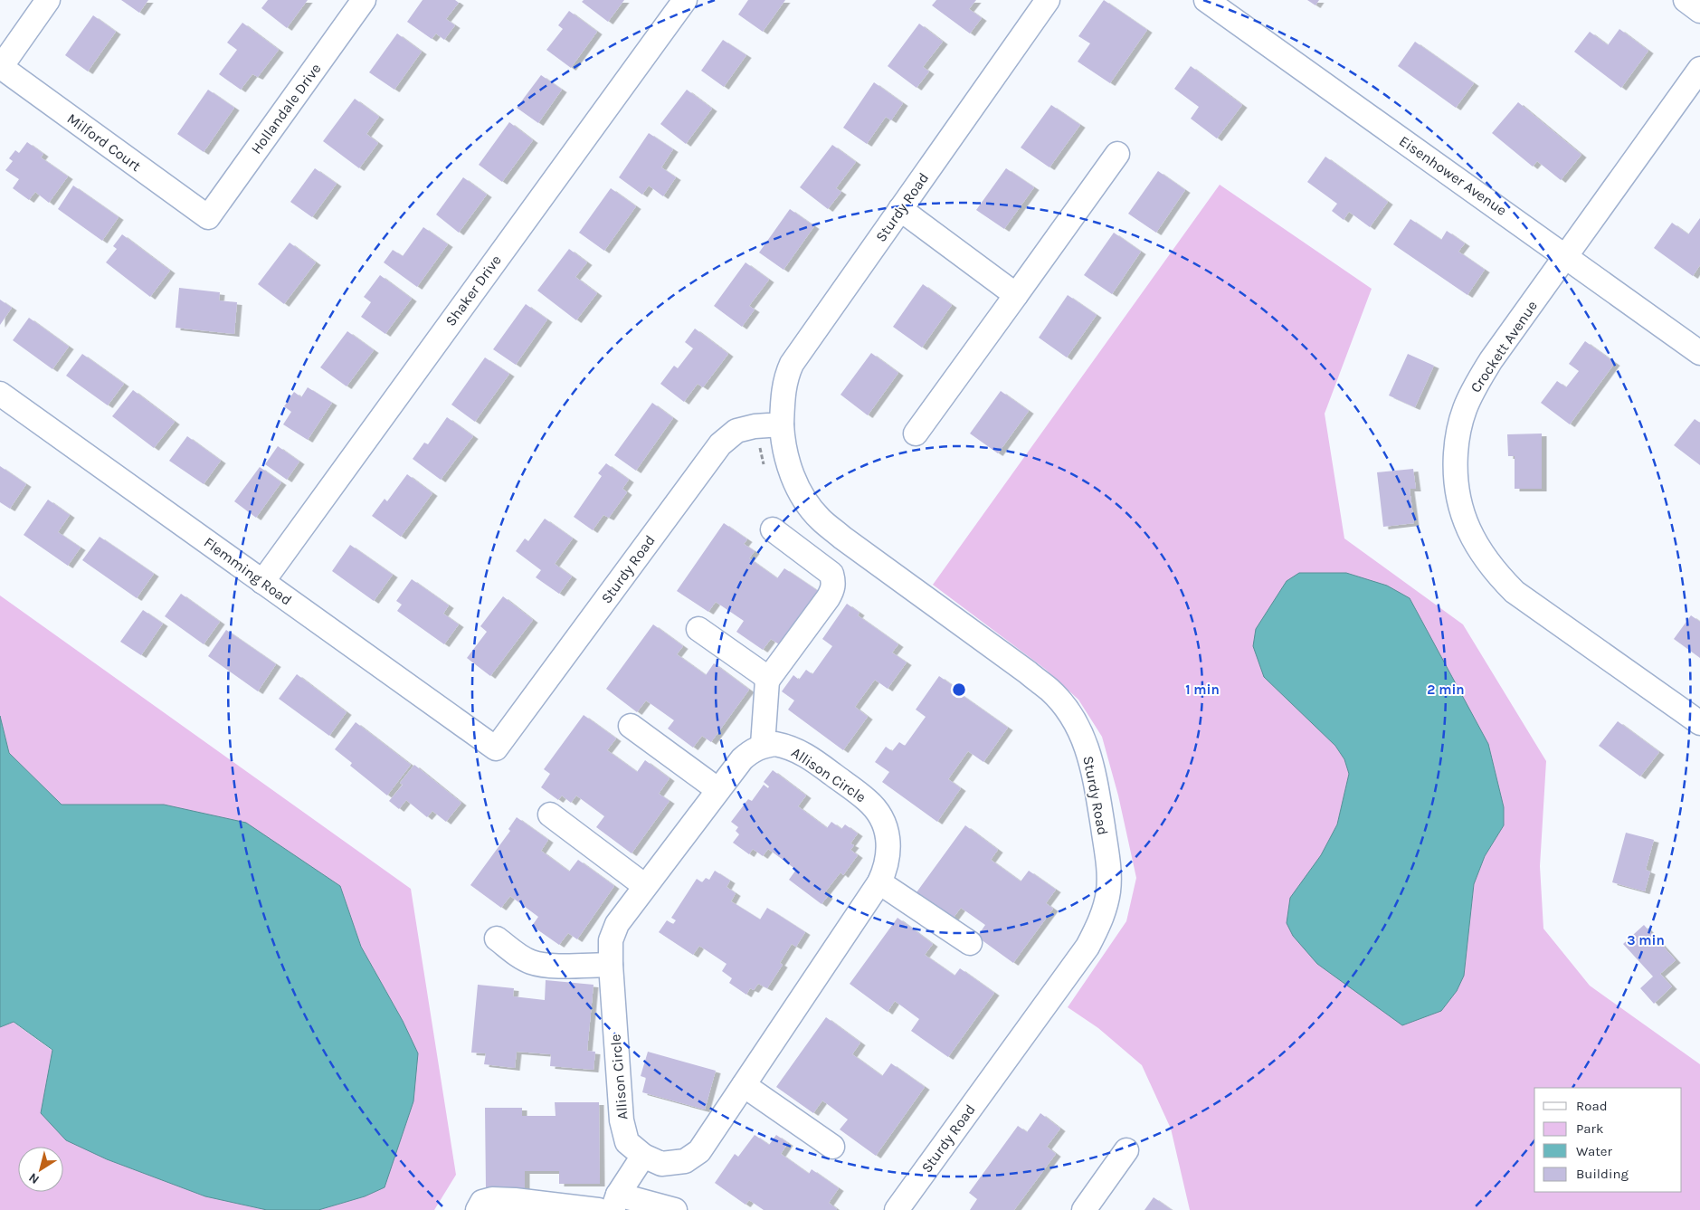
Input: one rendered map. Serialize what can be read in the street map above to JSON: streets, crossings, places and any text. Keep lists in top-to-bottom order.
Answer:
{
  "streets": {
    "street": [
      "Hollandale Drive",
      "Milford Court",
      "Eisenhower Avenue",
      "Sturdy Road",
      "Shaker Drive",
      "Crockett Avenue",
      "Flemming Road",
      "Allison Circle"
    ]
  },
  "crossings": [
    ["Hollandale Drive", "Milford Court"],
    ["Eisenhower Avenue", "Crockett Avenue"],
    ["Sturdy Road", "Flemming Road"],
    ["Shaker Drive", "Flemming Road"]
  ],
  "legend": [
    "Road",
    "Park",
    "Water",
    "Building"
  ],
  "north": "bottom left",
  "rings": ["1 min", "2 min", "3 min"]
}
